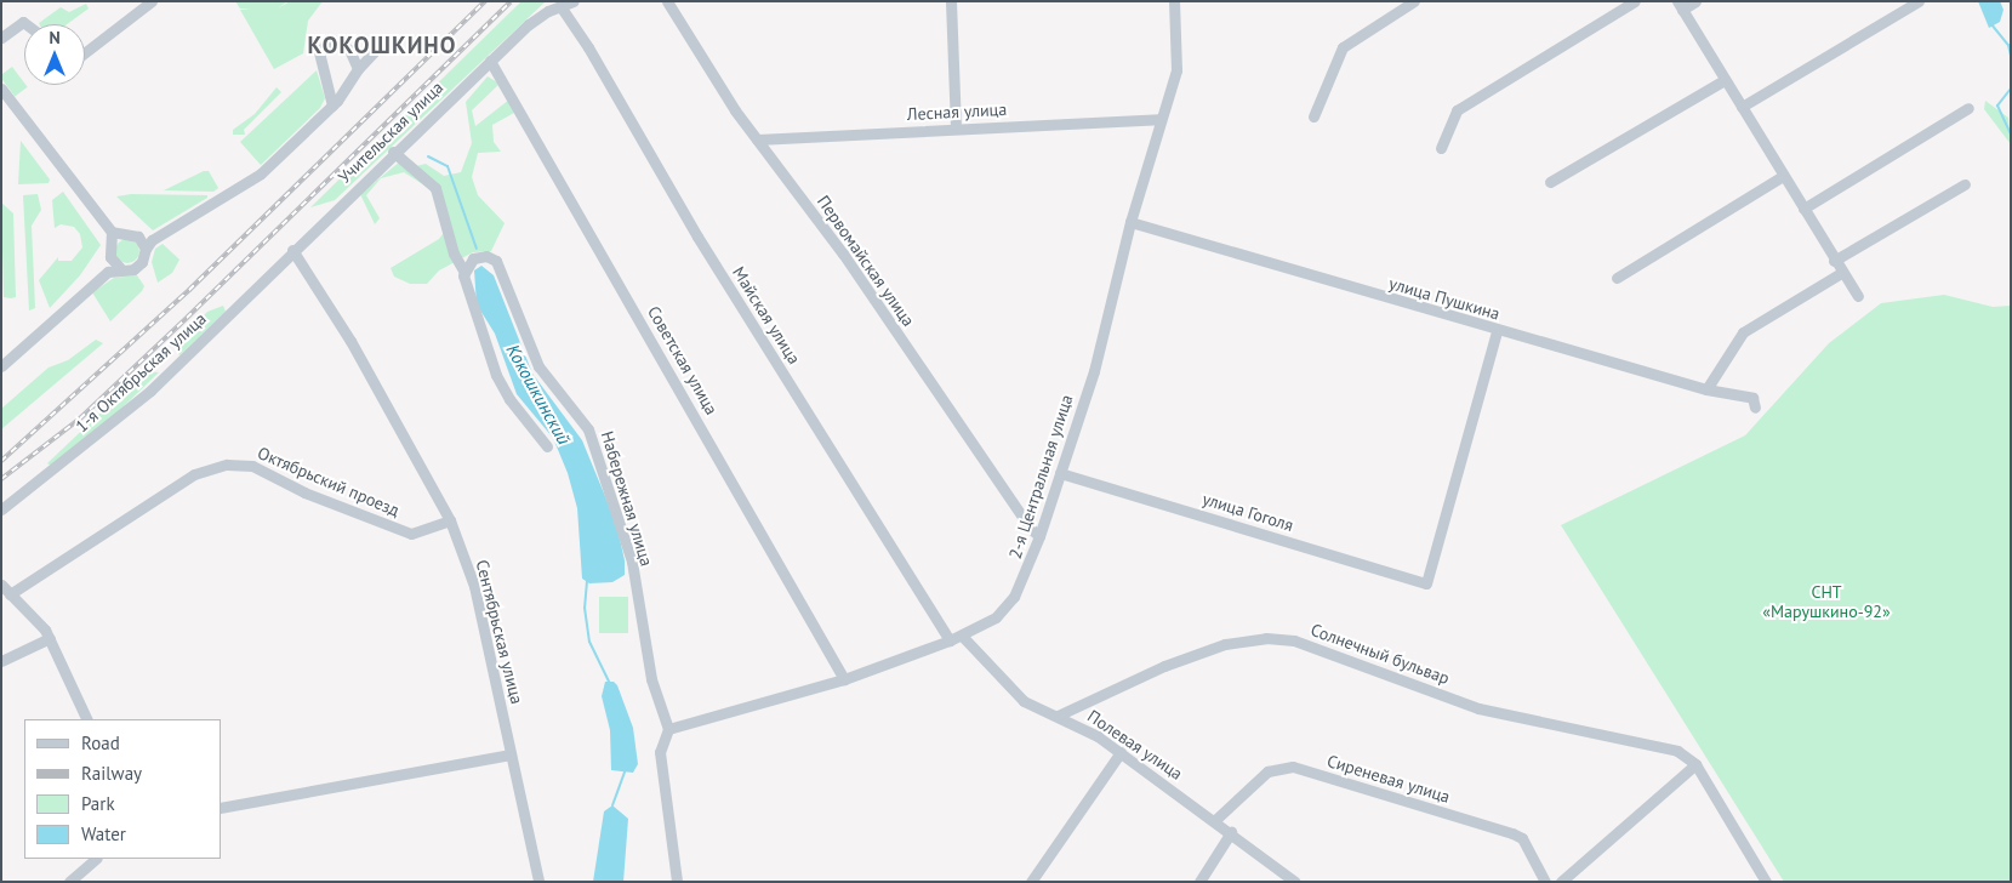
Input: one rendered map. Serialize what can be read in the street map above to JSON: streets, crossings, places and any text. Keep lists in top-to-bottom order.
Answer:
{
  "streets": {
    "street": [
      "Лесная улица",
      "Учительская улица",
      "Первомайская улица",
      "улица Пушкина",
      "Майская улица",
      "Советская улица",
      "1-я Октябрьская улица",
      "2-я Центральная улица",
      "Октябрьский проезд",
      "Набережная улица",
      "улица Гоголя",
      "Сентябрьская улица",
      "Солнечный бульвар",
      "Полевая улица",
      "Сиреневая улица"
    ]
  },
  "crossings": [
    ["Лесная улица", "Первомайская улица"],
    ["Лесная улица", "2-я Центральная улица"],
    ["Учительская улица", "Майская улица"],
    ["Учительская улица", "Советская улица"],
    ["Учительская улица", "1-я Октябрьская улица"],
    ["Учительская улица", "Сентябрьская улица"],
    ["Первомайская улица", "2-я Центральная улица"],
    ["улица Пушкина", "2-я Центральная улица"],
    ["улица Пушкина", "улица Гоголя"],
    ["Майская улица", "2-я Центральная улица"],
    ["Советская улица", "2-я Центральная улица"],
    ["1-я Октябрьская улица", "Сентябрьская улица"],
    ["2-я Центральная улица", "Набережная улица"],
    ["2-я Центральная улица", "улица Гоголя"],
    ["2-я Центральная улица", "Полевая улица"],
    ["Октябрьский проезд", "Сентябрьская улица"],
    ["Солнечный бульвар", "Полевая улица"],
    ["Полевая улица", "Сиреневая улица"]
  ],
  "districts": ["КОКОШКИНО"],
  "water": ["Кокошкинский"],
  "parks": ["СНТ «Марушкино-92»"],
  "legend": [
    "Road",
    "Railway",
    "Park",
    "Water"
  ],
  "north": "top"
}
